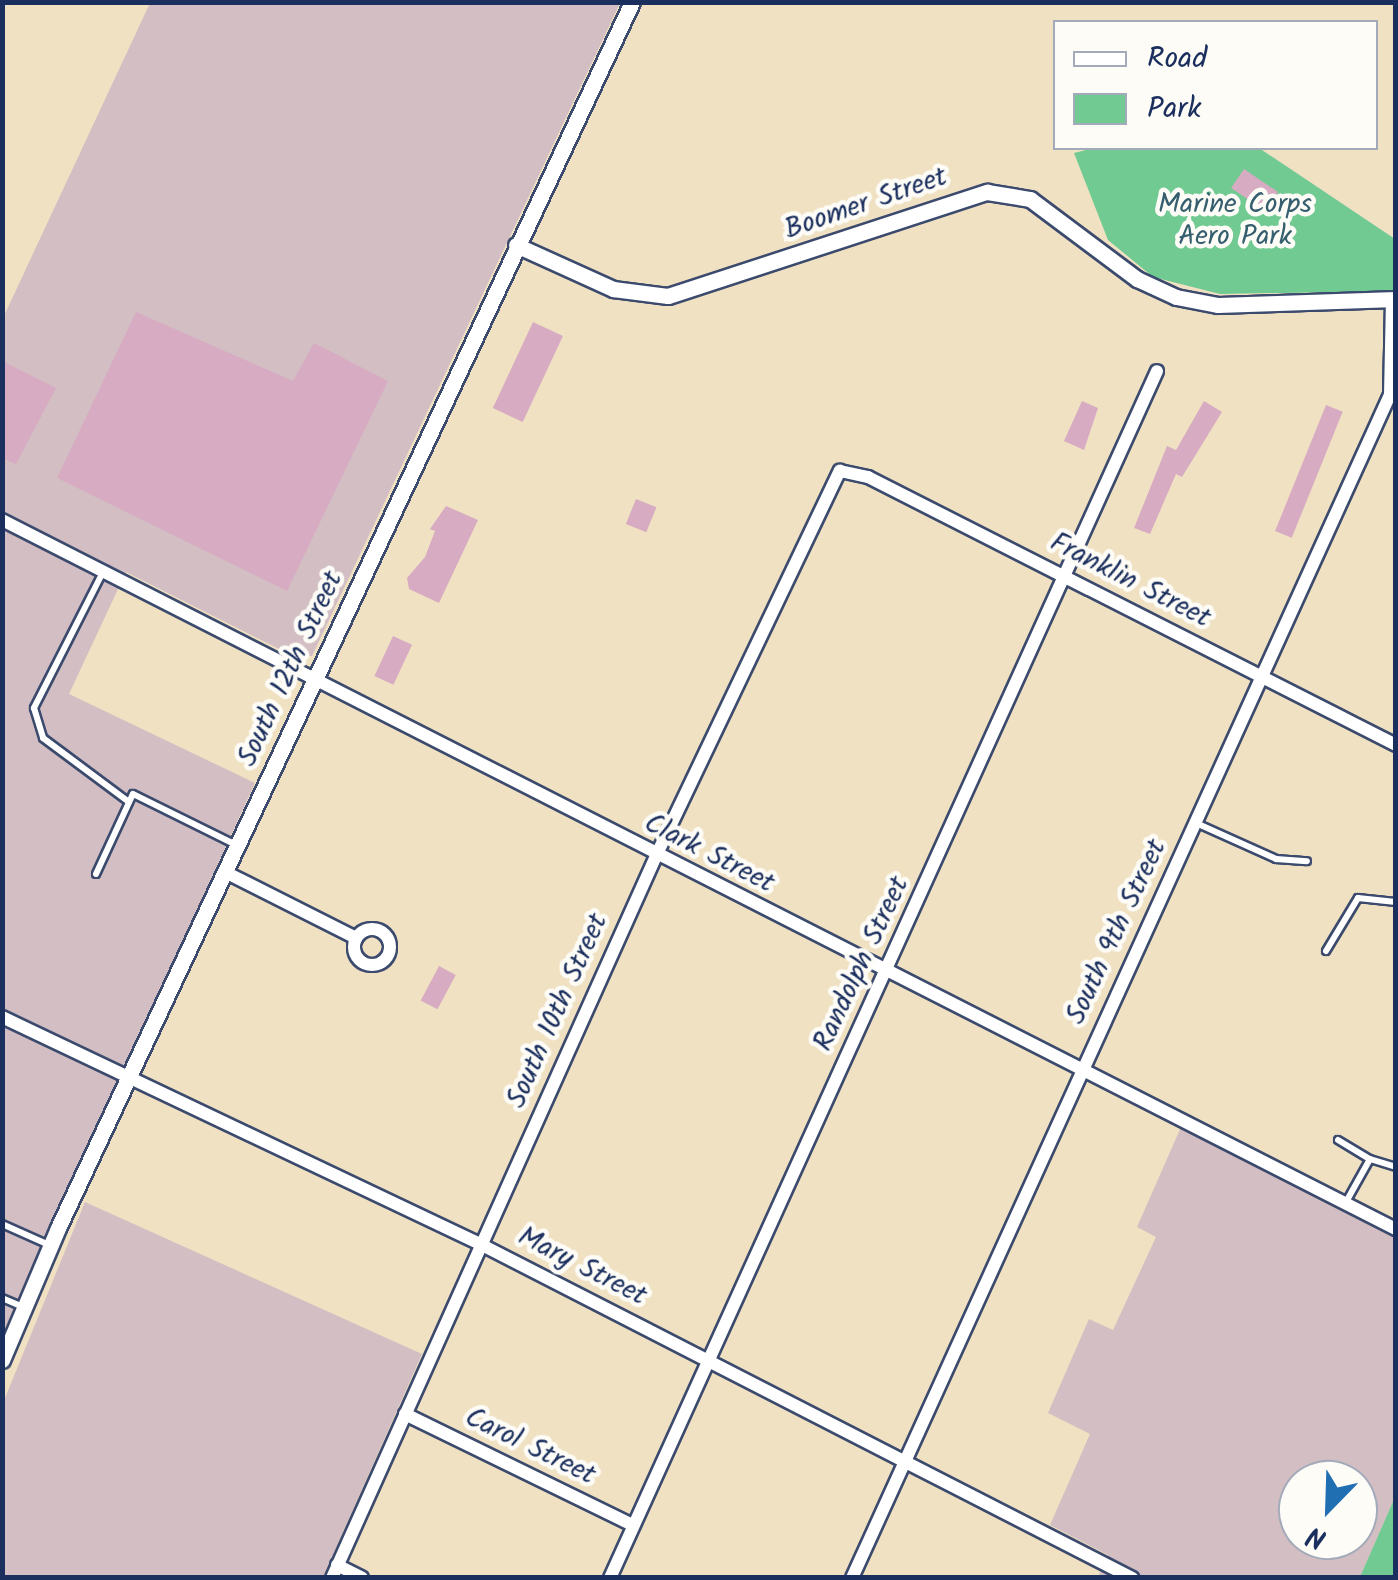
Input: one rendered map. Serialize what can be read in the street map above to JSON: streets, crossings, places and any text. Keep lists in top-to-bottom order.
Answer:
{
  "streets": {
    "street": [
      "Boomer Street",
      "Franklin Street",
      "South 12th Street",
      "Clark Street",
      "South 9th Street",
      "Randolph Street",
      "South 10th Street",
      "Mary Street",
      "Carol Street"
    ]
  },
  "crossings": [
    ["Boomer Street", "South 12th Street"],
    ["Boomer Street", "South 9th Street"],
    ["Franklin Street", "South 9th Street"],
    ["Franklin Street", "Randolph Street"],
    ["Franklin Street", "South 10th Street"],
    ["South 12th Street", "Clark Street"],
    ["South 12th Street", "Mary Street"],
    ["Clark Street", "South 9th Street"],
    ["Clark Street", "Randolph Street"],
    ["Clark Street", "South 10th Street"],
    ["South 9th Street", "Mary Street"],
    ["Randolph Street", "Mary Street"],
    ["Randolph Street", "Carol Street"],
    ["South 10th Street", "Mary Street"],
    ["South 10th Street", "Carol Street"]
  ],
  "parks": ["Marine Corps Aero Park"],
  "legend": ["Road", "Park"],
  "north": "bottom left"
}
